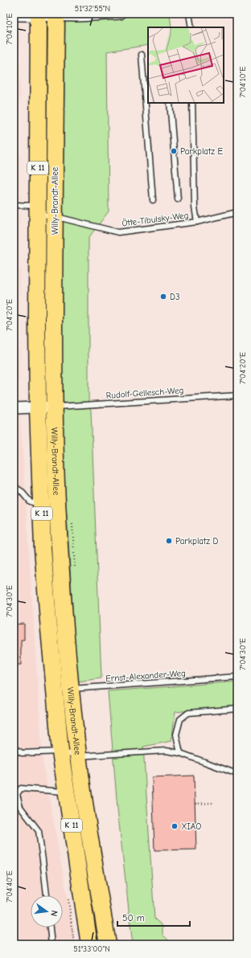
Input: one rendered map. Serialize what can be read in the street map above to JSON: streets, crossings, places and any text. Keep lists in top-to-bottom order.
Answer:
{
  "streets": {
    "main road": ["K 11", "Willy-Brandt-Allee"],
    "lane": ["Ötte-Tibulsky-Weg", "Rudolf-Gellesch-Weg", "Ernst-Alexander-Weg"]
  },
  "crossings": [
    ["Willy-Brandt-Allee", "Ötte-Tibulsky-Weg"],
    ["Willy-Brandt-Allee", "Rudolf-Gellesch-Weg"],
    ["Willy-Brandt-Allee", "Ernst-Alexander-Weg"]
  ],
  "places": [
    "Parkplatz E",
    "D3",
    "Parkplatz D",
    "XIAO"
  ],
  "scale_bar": "50 m",
  "north": "right",
  "coordinates": [
    "51°32'55\"N",
    "7°04'10\"E",
    "7°04'20\"E",
    "7°04'30\"E",
    "7°04'40\"E",
    "51°33'00\"N"
  ]
}
